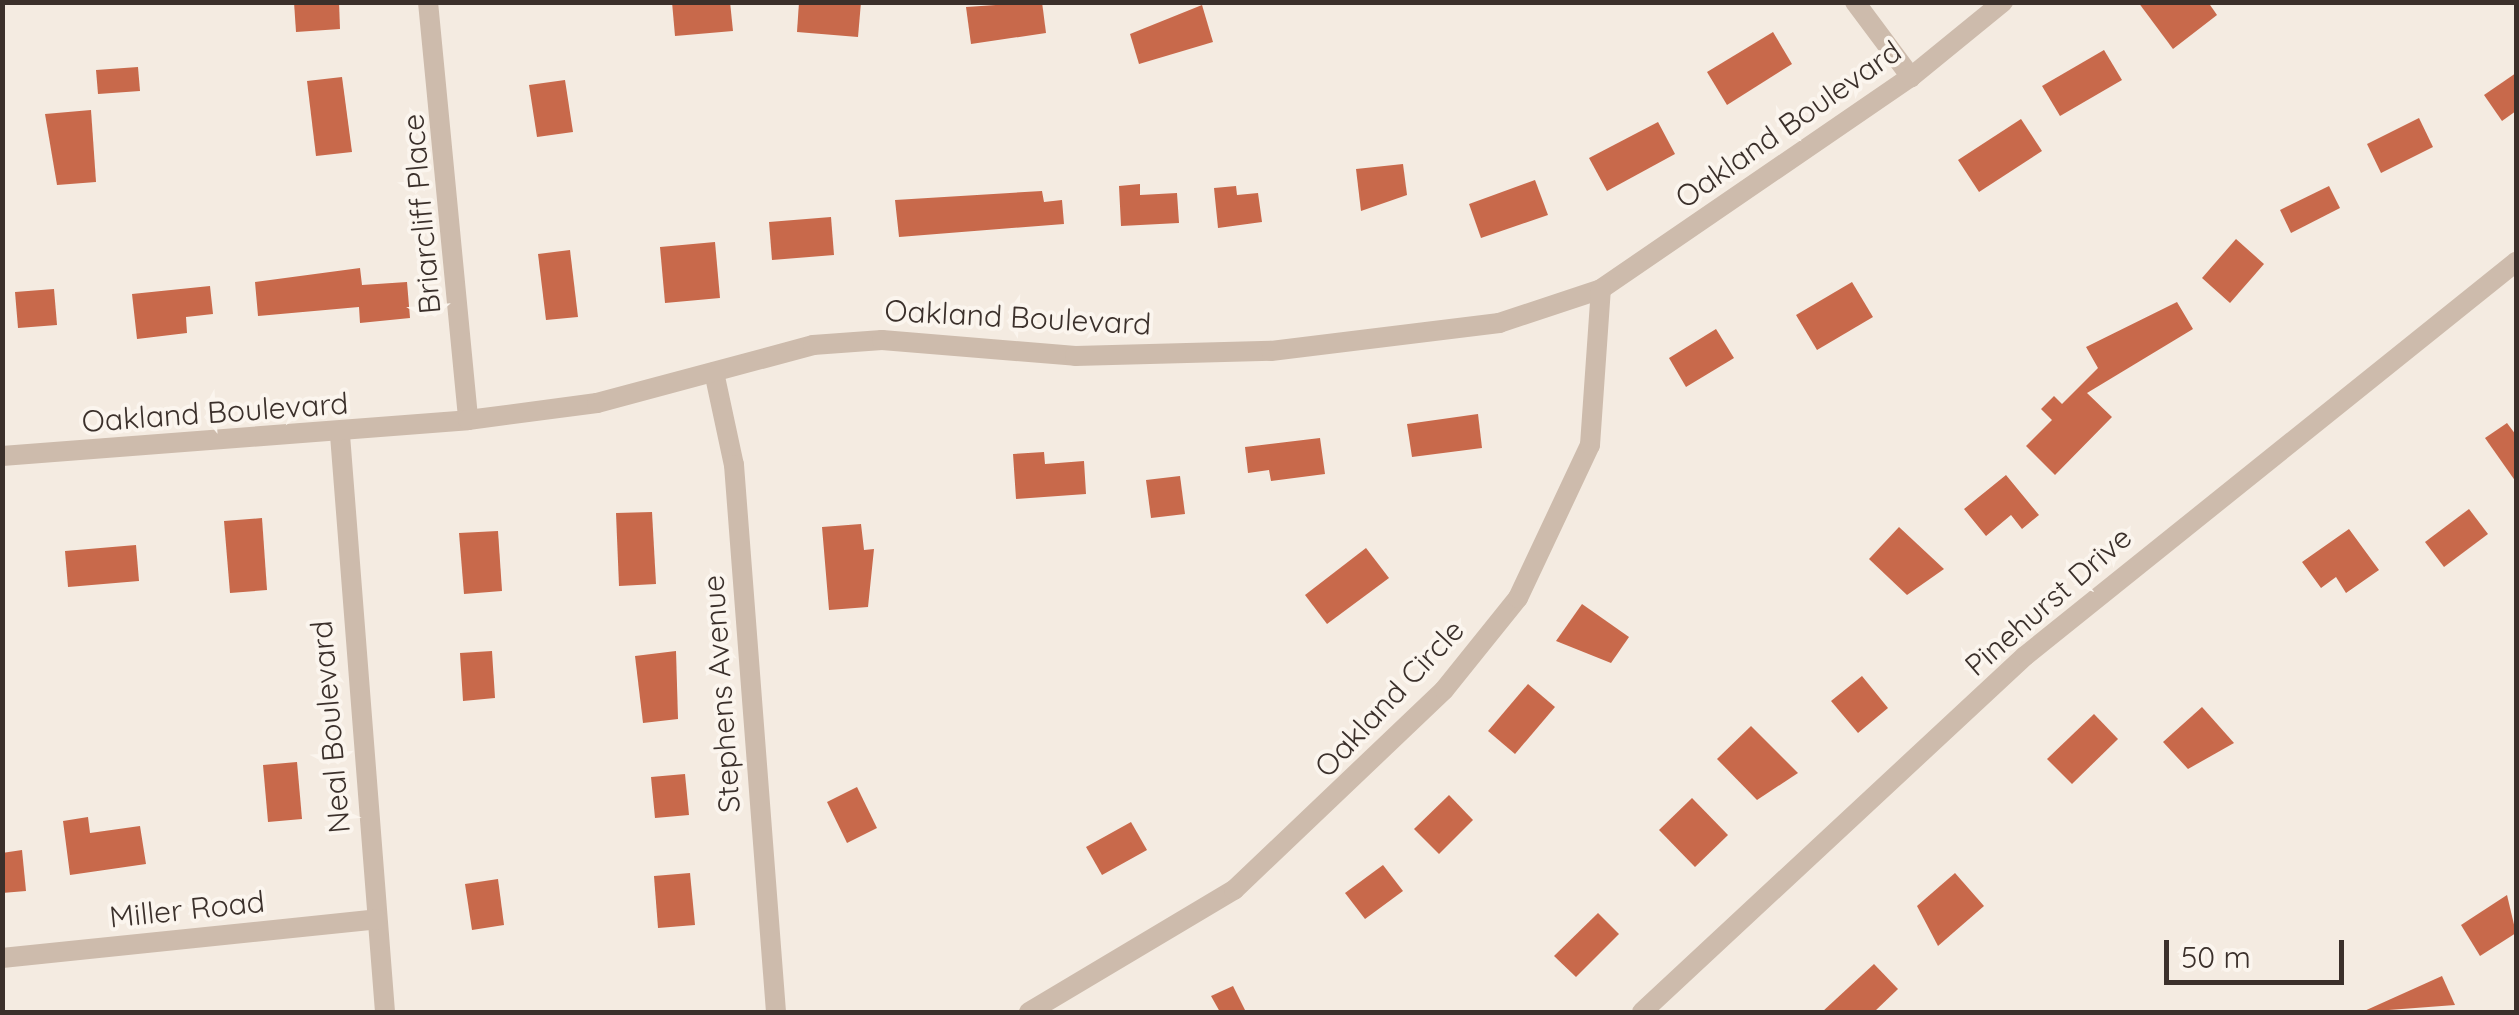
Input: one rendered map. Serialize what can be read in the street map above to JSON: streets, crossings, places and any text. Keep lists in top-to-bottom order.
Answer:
{
  "streets": {
    "street": [
      "Oakland Boulevard",
      "Briarcliff Place",
      "Pinehurst Drive",
      "Stephens Avenue",
      "Oakland Circle",
      "Neal Boulevard",
      "Miller Road"
    ]
  },
  "crossings": [
    ["Oakland Boulevard", "Briarcliff Place"],
    ["Oakland Boulevard", "Stephens Avenue"],
    ["Oakland Boulevard", "Oakland Circle"],
    ["Oakland Boulevard", "Neal Boulevard"],
    ["Neal Boulevard", "Miller Road"]
  ],
  "scale_bar": "50 m"
}
